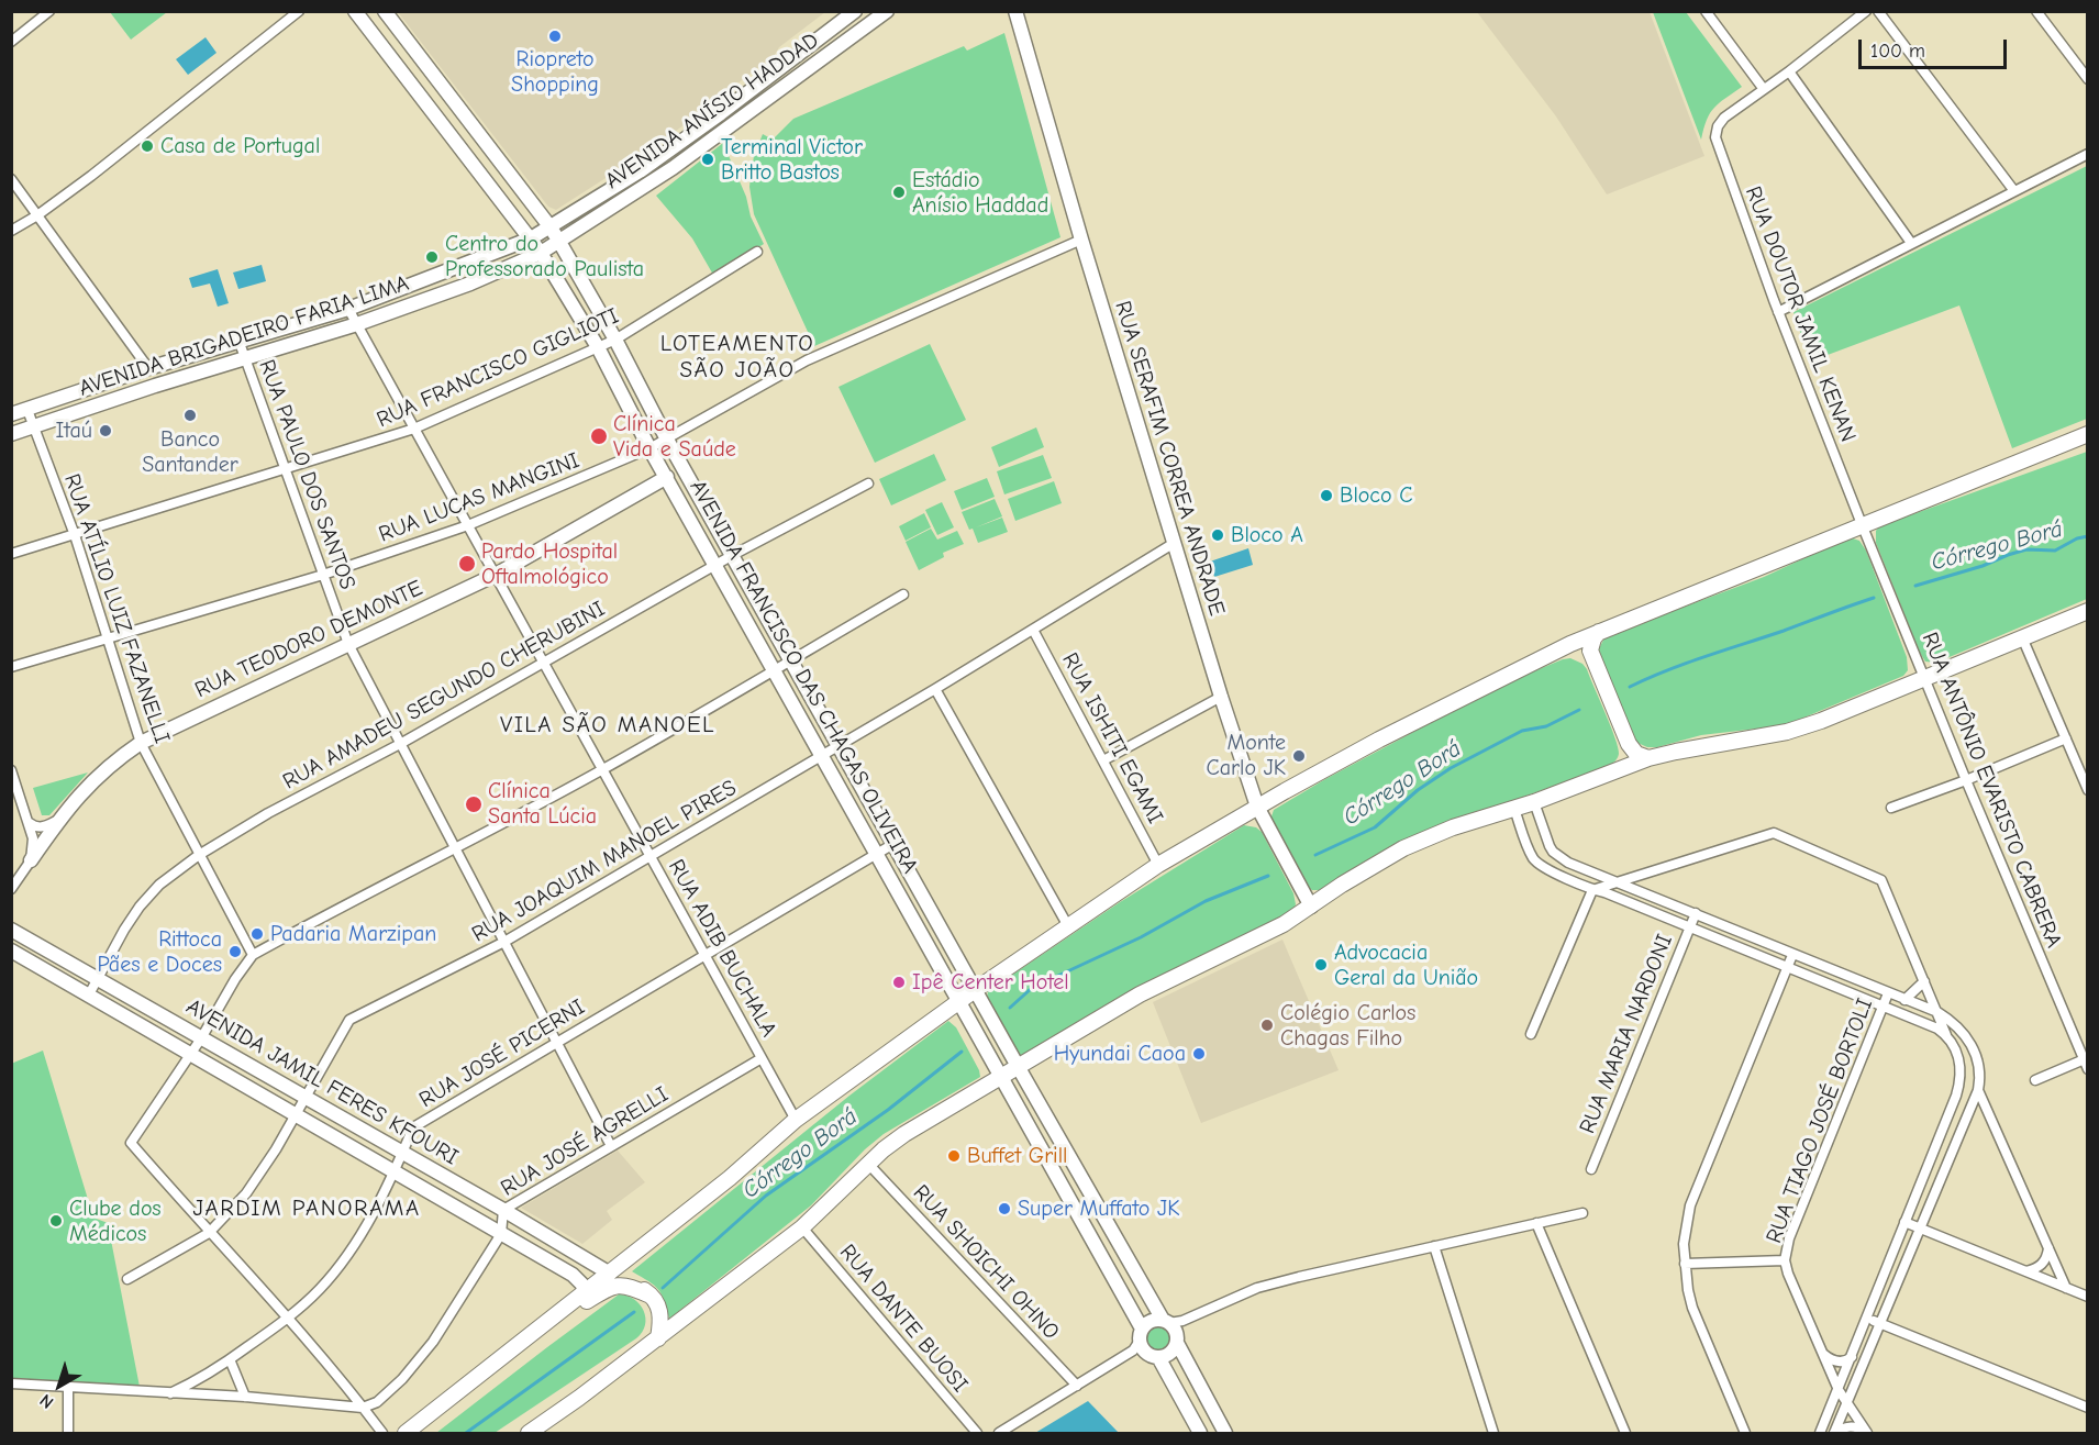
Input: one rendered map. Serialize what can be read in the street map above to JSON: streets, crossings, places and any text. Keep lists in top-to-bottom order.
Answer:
{
  "streets": {
    "main road": [
      "AVENIDA ANÍSIO HADDAD",
      "AVENIDA BRIGADEIRO FARIA LIMA",
      "RUA SERAFIM CORREA ANDRADE",
      "RUA TEODORO DEMONTE",
      "AVENIDA FRANCISCO DAS CHAGAS OLIVEIRA",
      "AVENIDA JAMIL FERES KFOURI"
    ],
    "street": [
      "RUA DOUTOR JAMIL KENAN",
      "RUA FRANCISCO GIGLIOTI",
      "RUA PAULO DOS SANTOS",
      "RUA LUCAS MANGINI",
      "RUA ATÍLIO LUIZ FAZANELLI",
      "RUA AMADEU SEGUNDO CHERUBINI",
      "RUA ISHITI EGAMI",
      "RUA ANTÔNIO EVARISTO CABRERA",
      "RUA JOAQUIM MANOEL PIRES",
      "RUA ADIB BUCHALA",
      "RUA MARIA NARDONI",
      "RUA JOSÉ PICERNI",
      "RUA TIAGO JOSÉ BORTOLI",
      "RUA JOSÉ AGRELLI",
      "RUA SHOICHI OHNO",
      "RUA DANTE BUOSI"
    ]
  },
  "crossings": [
    ["AVENIDA ANÍSIO HADDAD", "AVENIDA BRIGADEIRO FARIA LIMA"],
    ["AVENIDA ANÍSIO HADDAD", "AVENIDA FRANCISCO DAS CHAGAS OLIVEIRA"],
    ["RUA DOUTOR JAMIL KENAN", "RUA ANTÔNIO EVARISTO CABRERA"],
    ["AVENIDA BRIGADEIRO FARIA LIMA", "RUA PAULO DOS SANTOS"],
    ["AVENIDA BRIGADEIRO FARIA LIMA", "RUA ATÍLIO LUIZ FAZANELLI"],
    ["AVENIDA BRIGADEIRO FARIA LIMA", "AVENIDA FRANCISCO DAS CHAGAS OLIVEIRA"],
    ["AVENIDA BRIGADEIRO FARIA LIMA", "RUA ADIB BUCHALA"],
    ["RUA FRANCISCO GIGLIOTI", "RUA PAULO DOS SANTOS"],
    ["RUA FRANCISCO GIGLIOTI", "RUA ATÍLIO LUIZ FAZANELLI"],
    ["RUA FRANCISCO GIGLIOTI", "AVENIDA FRANCISCO DAS CHAGAS OLIVEIRA"],
    ["RUA FRANCISCO GIGLIOTI", "RUA ADIB BUCHALA"],
    ["RUA SERAFIM CORREA ANDRADE", "RUA LUCAS MANGINI"],
    ["RUA SERAFIM CORREA ANDRADE", "RUA JOAQUIM MANOEL PIRES"],
    ["RUA PAULO DOS SANTOS", "RUA LUCAS MANGINI"],
    ["RUA PAULO DOS SANTOS", "RUA TEODORO DEMONTE"],
    ["RUA PAULO DOS SANTOS", "RUA AMADEU SEGUNDO CHERUBINI"],
    ["RUA PAULO DOS SANTOS", "RUA JOAQUIM MANOEL PIRES"],
    ["RUA PAULO DOS SANTOS", "RUA JOSÉ PICERNI"],
    ["RUA PAULO DOS SANTOS", "RUA JOSÉ AGRELLI"],
    ["RUA LUCAS MANGINI", "RUA ATÍLIO LUIZ FAZANELLI"],
    ["RUA LUCAS MANGINI", "AVENIDA FRANCISCO DAS CHAGAS OLIVEIRA"],
    ["RUA LUCAS MANGINI", "RUA ADIB BUCHALA"],
    ["RUA ATÍLIO LUIZ FAZANELLI", "RUA TEODORO DEMONTE"],
    ["RUA ATÍLIO LUIZ FAZANELLI", "RUA AMADEU SEGUNDO CHERUBINI"],
    ["RUA TEODORO DEMONTE", "AVENIDA FRANCISCO DAS CHAGAS OLIVEIRA"],
    ["RUA TEODORO DEMONTE", "RUA ADIB BUCHALA"],
    ["AVENIDA FRANCISCO DAS CHAGAS OLIVEIRA", "RUA AMADEU SEGUNDO CHERUBINI"],
    ["AVENIDA FRANCISCO DAS CHAGAS OLIVEIRA", "RUA JOAQUIM MANOEL PIRES"],
    ["AVENIDA FRANCISCO DAS CHAGAS OLIVEIRA", "RUA JOSÉ PICERNI"],
    ["RUA AMADEU SEGUNDO CHERUBINI", "RUA ADIB BUCHALA"],
    ["RUA AMADEU SEGUNDO CHERUBINI", "AVENIDA JAMIL FERES KFOURI"],
    ["RUA ISHITI EGAMI", "RUA JOAQUIM MANOEL PIRES"],
    ["RUA JOAQUIM MANOEL PIRES", "RUA ADIB BUCHALA"],
    ["RUA JOAQUIM MANOEL PIRES", "AVENIDA JAMIL FERES KFOURI"],
    ["RUA ADIB BUCHALA", "RUA JOSÉ PICERNI"],
    ["RUA ADIB BUCHALA", "RUA JOSÉ AGRELLI"],
    ["RUA JOSÉ PICERNI", "AVENIDA JAMIL FERES KFOURI"],
    ["AVENIDA JAMIL FERES KFOURI", "RUA JOSÉ AGRELLI"]
  ],
  "districts": ["LOTEAMENTO SÃO JOÃO", "VILA SÃO MANOEL", "JARDIM PANORAMA"],
  "water": ["Córrego Borá"],
  "places": [
    "Riopreto Shopping",
    "Casa de Portugal",
    "Terminal Victor Britto Bastos",
    "Estádio Anísio Haddad",
    "Centro do Professorado Paulista",
    "Banco Santander",
    "Itaú",
    "Clínica Vida e Saúde",
    "Bloco C",
    "Bloco A",
    "Pardo Hospital Oftalmológico",
    "Monte Carlo JK",
    "Clínica Santa Lúcia",
    "Padaria Marzipan",
    "Rittoca Pães e Doces",
    "Advocacia Geral da União",
    "Ipê Center Hotel",
    "Colégio Carlos Chagas Filho",
    "Hyundai Caoa",
    "Buffet Grill",
    "Super Muffato JK",
    "Clube dos Médicos"
  ],
  "scale_bar": "100 m",
  "north": "bottom left"
}
